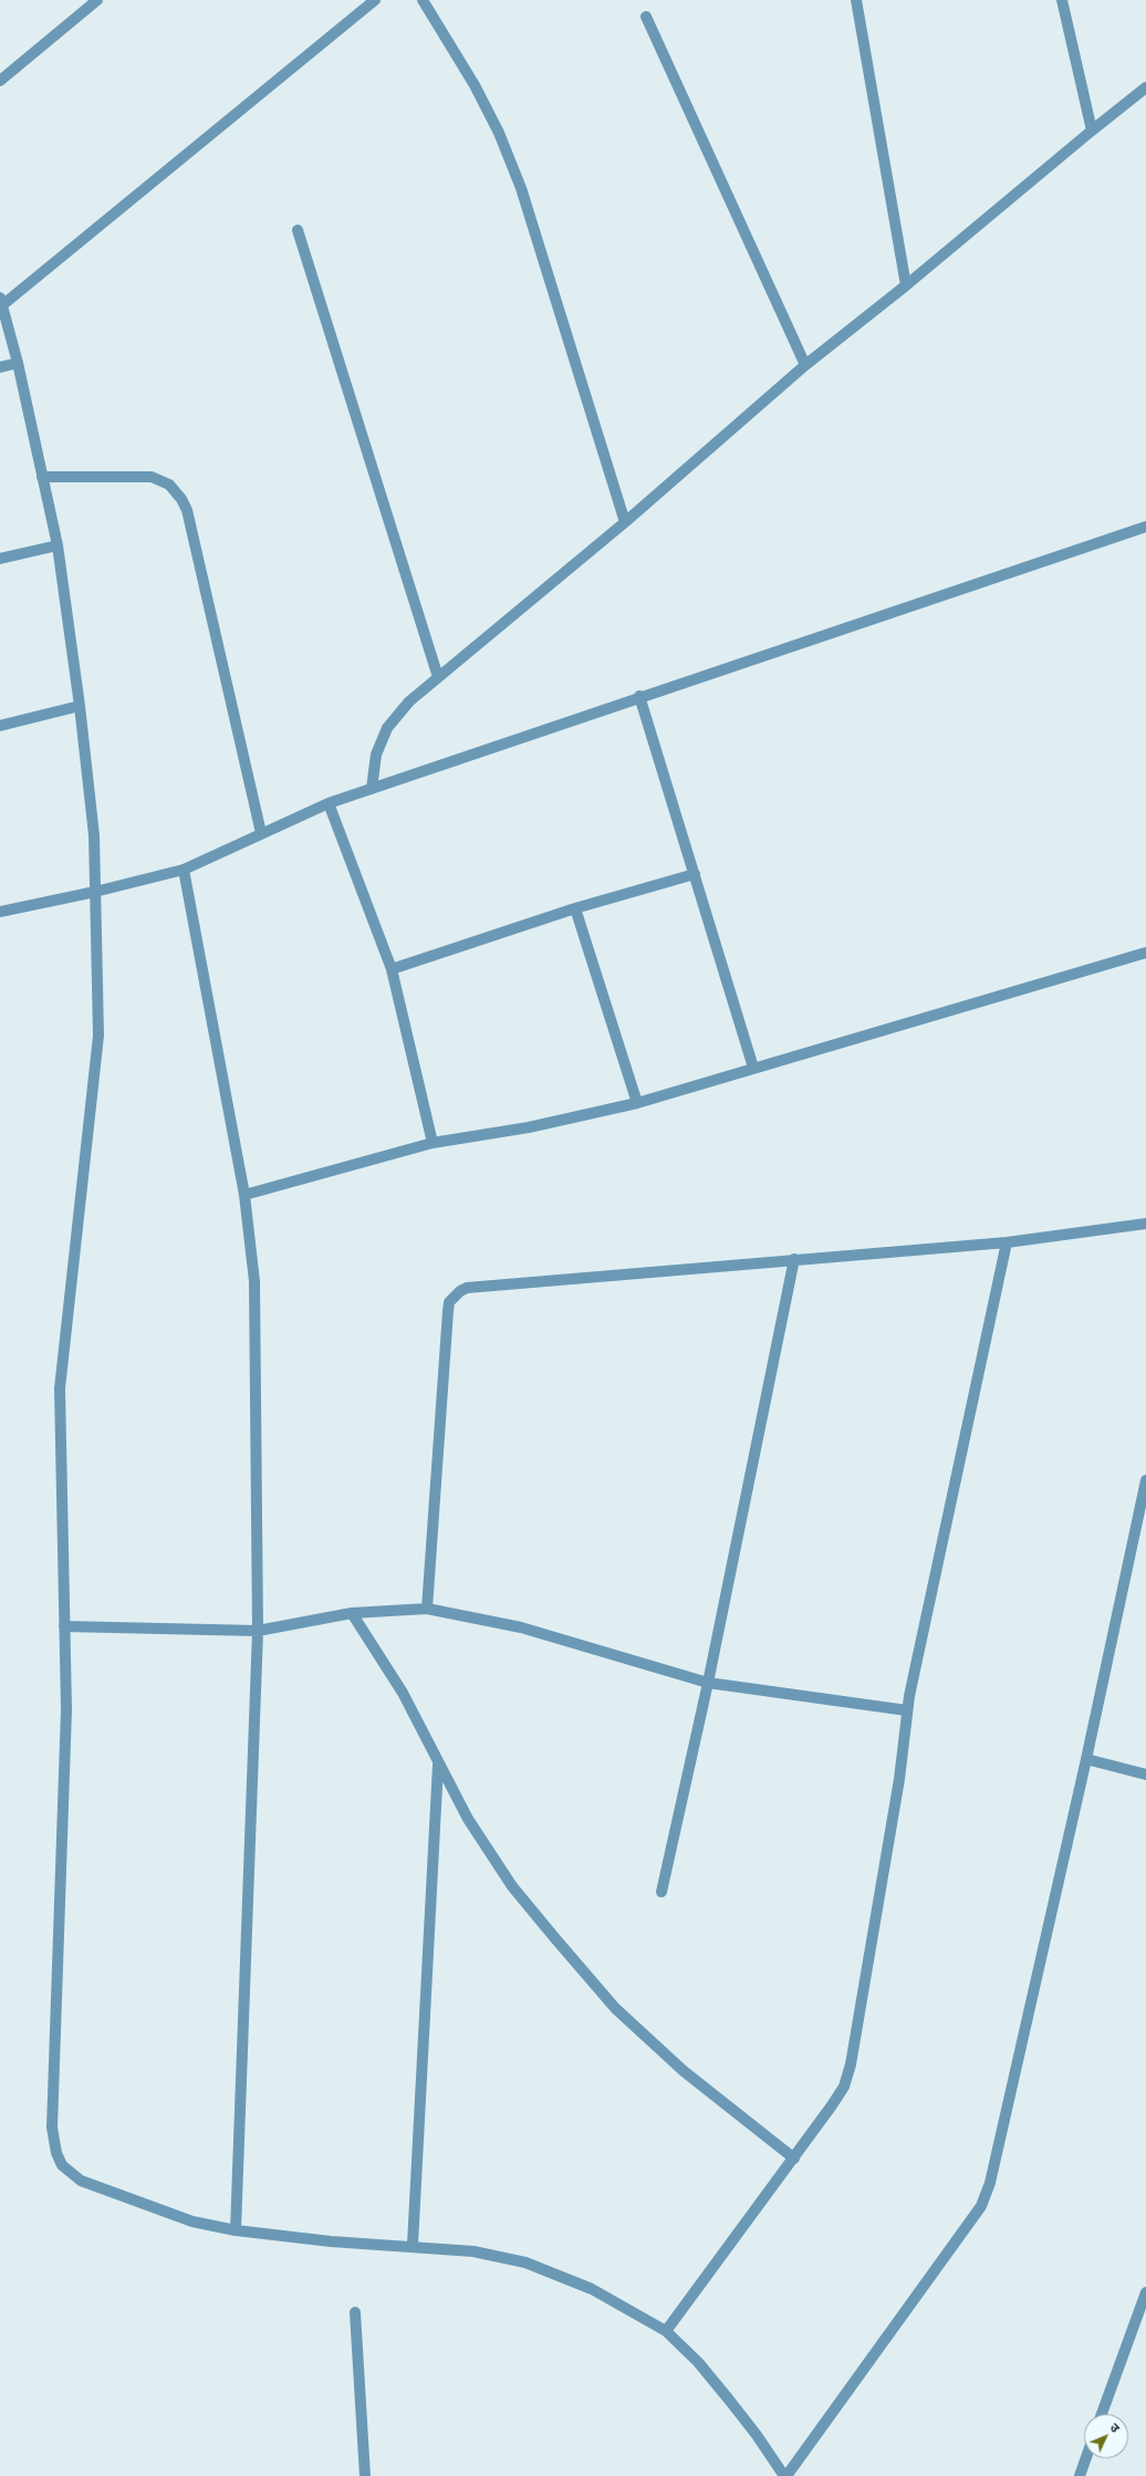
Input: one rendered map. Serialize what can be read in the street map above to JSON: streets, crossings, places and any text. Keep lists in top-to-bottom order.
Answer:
{
  "north": "top right"
}
